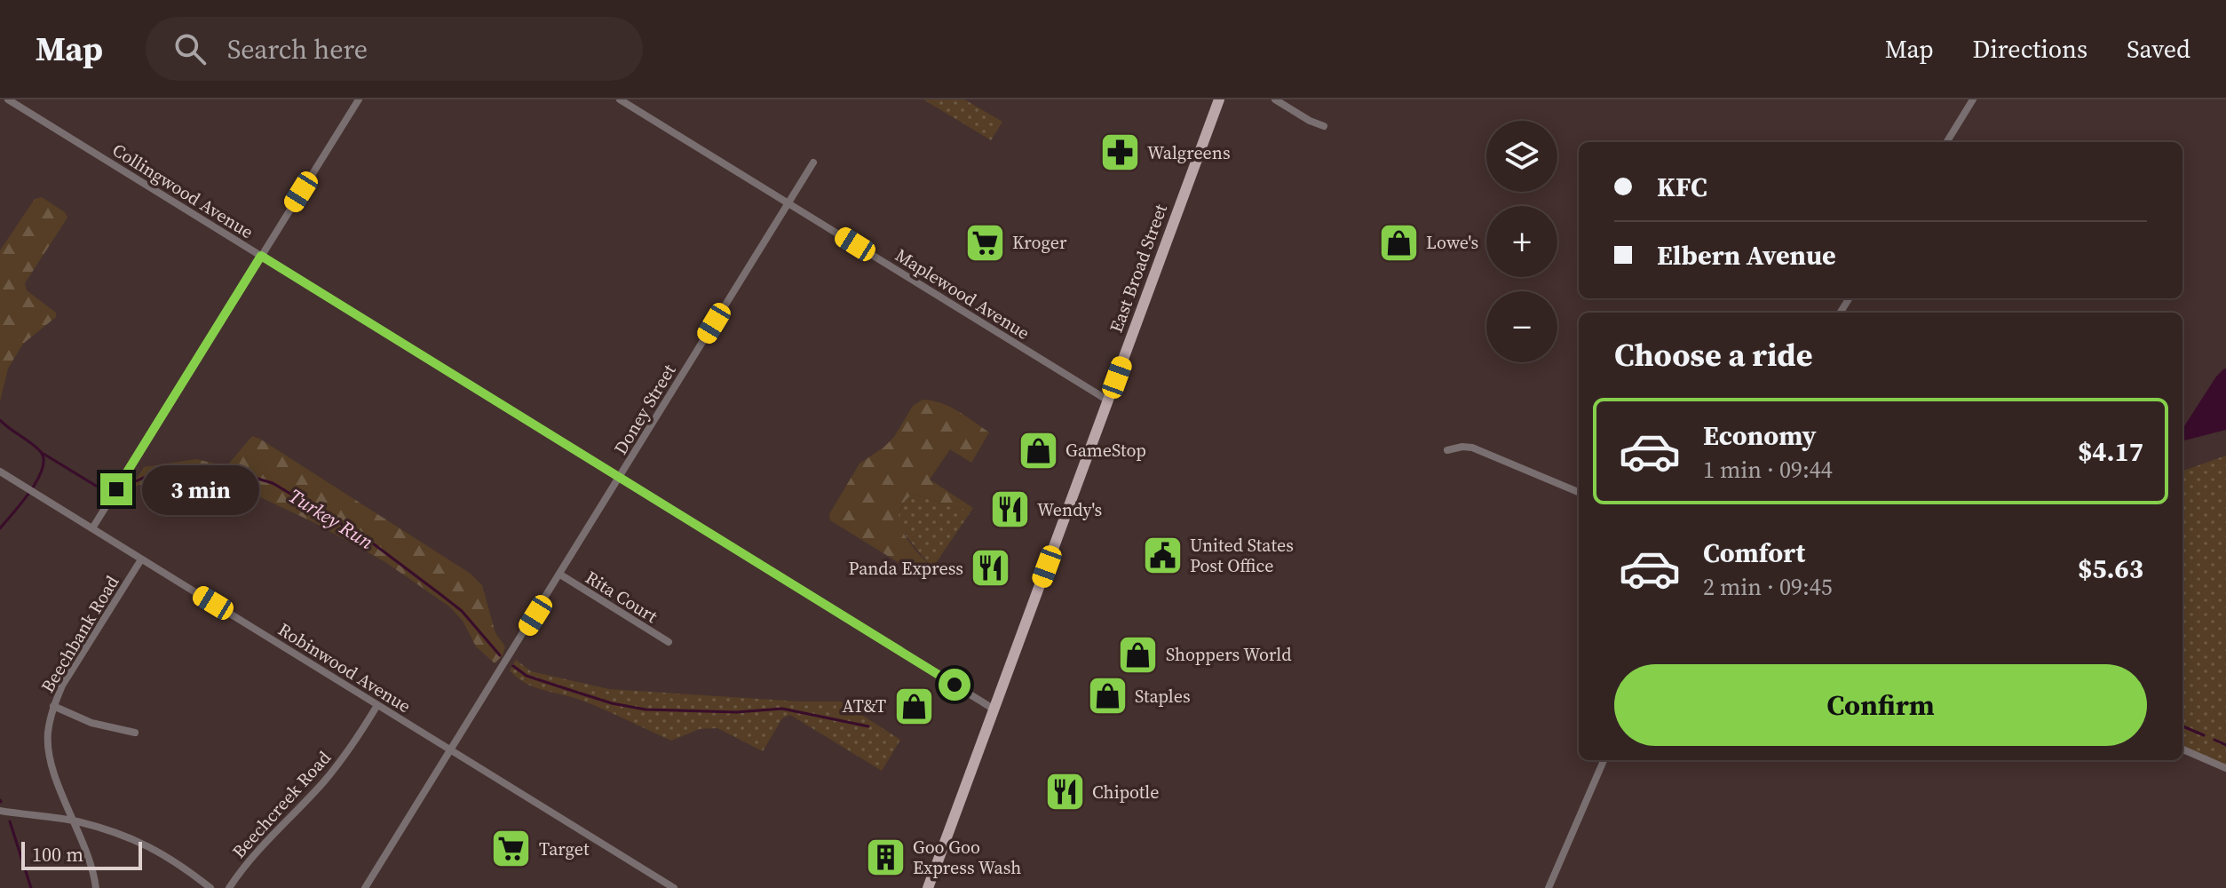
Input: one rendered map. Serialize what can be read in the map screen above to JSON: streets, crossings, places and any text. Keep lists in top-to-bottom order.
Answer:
{
  "streets": {
    "main road": ["East Broad Street"],
    "street": [
      "Collingwood Avenue",
      "Maplewood Avenue",
      "Doney Street",
      "Rita Court",
      "Beechbank Road",
      "Robinwood Avenue",
      "Beechcreek Road"
    ]
  },
  "crossings": [
    ["Collingwood Avenue", "East Broad Street"],
    ["Collingwood Avenue", "Doney Street"],
    ["East Broad Street", "Maplewood Avenue"],
    ["Maplewood Avenue", "Doney Street"],
    ["Doney Street", "Rita Court"],
    ["Doney Street", "Robinwood Avenue"],
    ["Beechbank Road", "Robinwood Avenue"],
    ["Robinwood Avenue", "Beechcreek Road"]
  ],
  "water": ["Turkey Run"],
  "places": {
    "pharmacy": ["Walgreens"],
    "supermarket": ["Kroger", "Target"],
    "shop": [
      "Lowe's",
      "GameStop",
      "Shoppers World",
      "Staples",
      "AT&T"
    ],
    "restaurant": ["Wendy's", "Panda Express", "Chipotle"],
    "public building": ["United States Post Office"],
    "building": ["Goo Goo Express Wash"]
  },
  "scale_bar": "100 m",
  "page": {
    "header": "Map",
    "search": "Search here",
    "nav": ["Map", "Directions", "Saved"],
    "map_buttons": ["+", "−"],
    "banner": ["KFC", "Elbern Avenue"],
    "heading": "Choose a ride",
    "list": [
      {
        "name": "Economy",
        "note": "1 min · 09:44",
        "value": "$4.17"
      },
      {
        "name": "Comfort",
        "note": "2 min · 09:45",
        "value": "$5.63"
      }
    ],
    "bubble": "3 min",
    "buttons": "Confirm",
    "scale": "100 m"
  }
}
